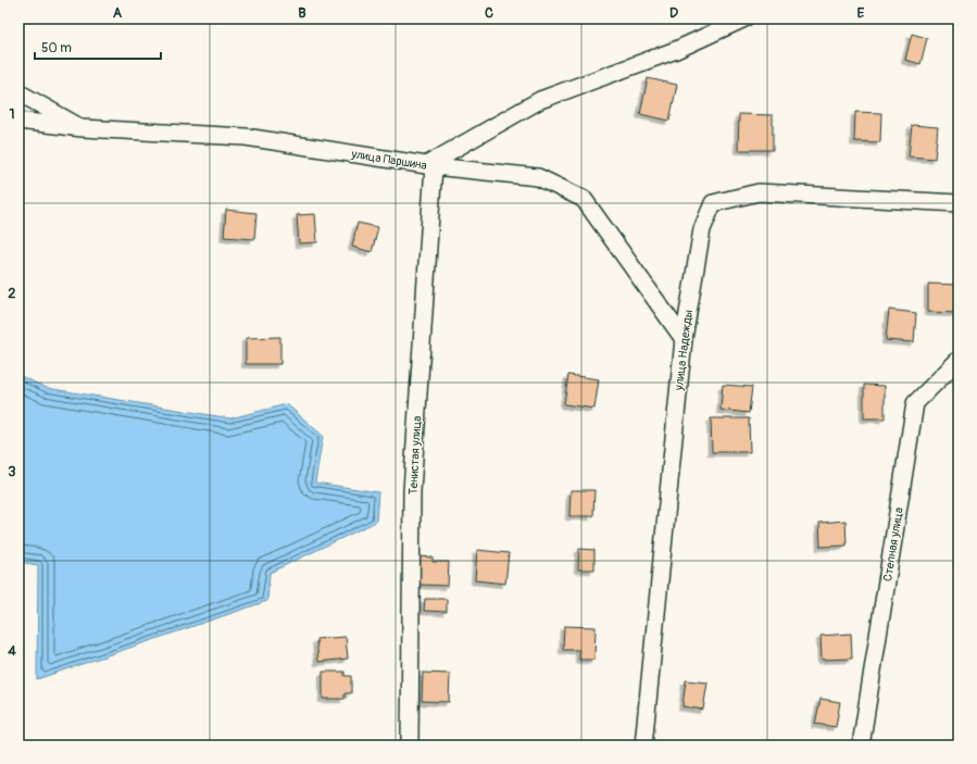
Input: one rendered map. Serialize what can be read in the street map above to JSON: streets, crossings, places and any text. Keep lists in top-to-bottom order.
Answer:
{
  "streets": {
    "street": [
      "улица Паршина",
      "улица Надежды",
      "Тенистая улица",
      "Степная улица"
    ]
  },
  "crossings": [
    ["улица Паршина", "улица Надежды"],
    ["улица Паршина", "Тенистая улица"]
  ],
  "scale_bar": "50 m",
  "grid": {
    "columns": [
      "A",
      "B",
      "C",
      "D",
      "E"
    ],
    "rows": [
      "1",
      "2",
      "3",
      "4"
    ]
  }
}
